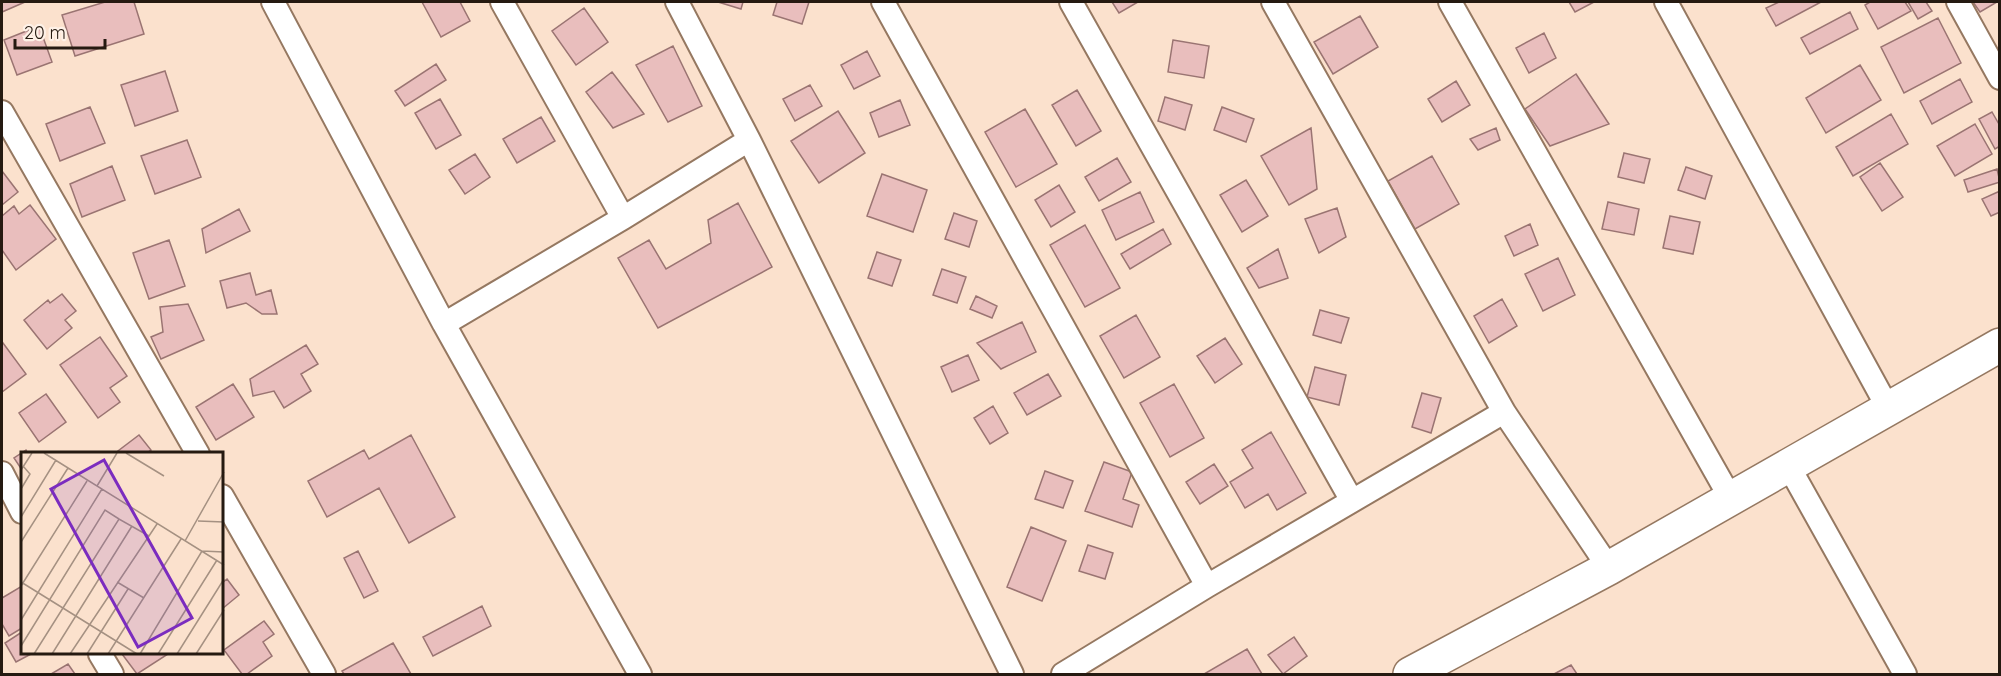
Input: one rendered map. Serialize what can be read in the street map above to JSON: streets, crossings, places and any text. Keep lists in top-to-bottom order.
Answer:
{
  "scale_bar": "20 m"
}
